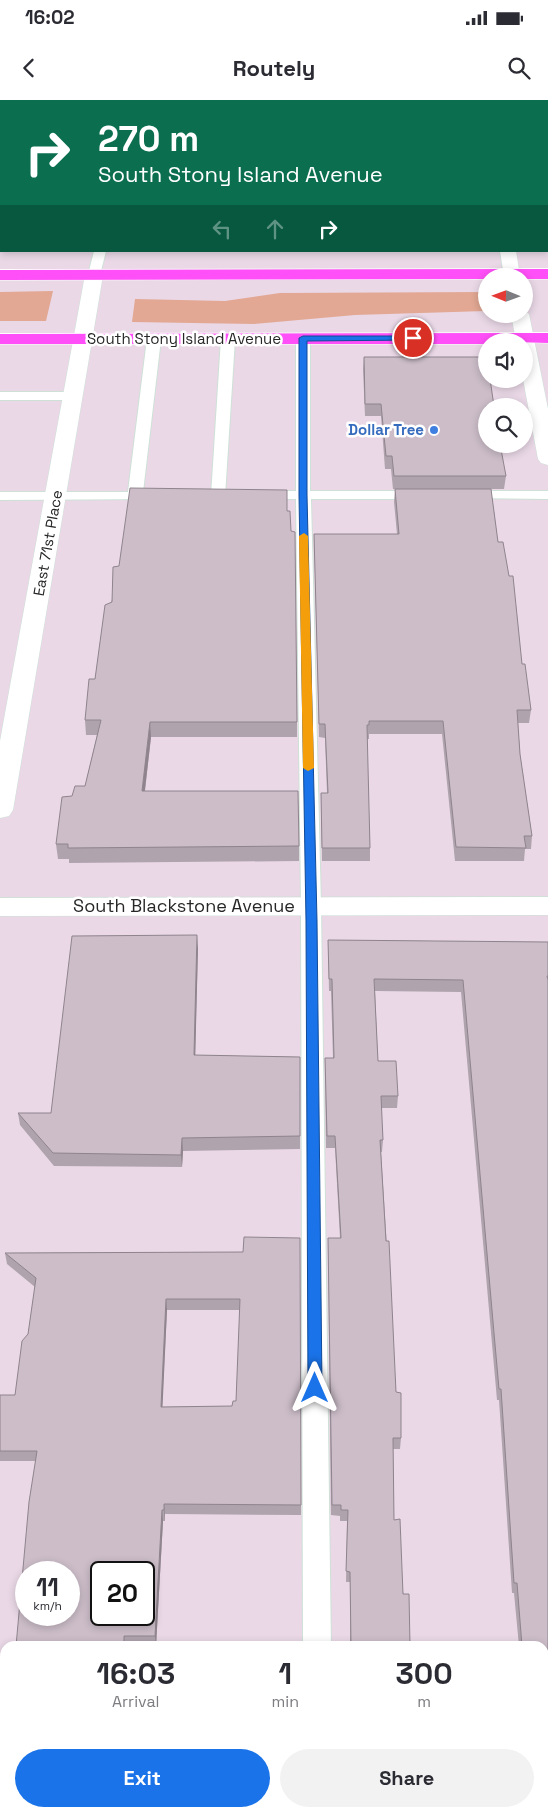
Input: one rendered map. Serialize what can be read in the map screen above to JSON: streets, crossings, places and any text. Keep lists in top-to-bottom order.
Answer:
{
  "streets": {
    "highway": ["South Stony Island Avenue"],
    "street": ["East 71st Place", "South Blackstone Avenue"]
  },
  "crossings": [
    ["South Stony Island Avenue", "East 71st Place"]
  ],
  "places": ["Dollar Tree"],
  "north": "left",
  "page": {
    "status": "16:02",
    "header": "Routely",
    "turn": ["270 m", "South Stony Island Avenue"],
    "speed": "11 km/h",
    "limit": "20",
    "eta": [
      "16:03",
      "Arrival",
      "1",
      "min",
      "300",
      "m"
    ],
    "buttons": ["Exit", "Share"]
  }
}
